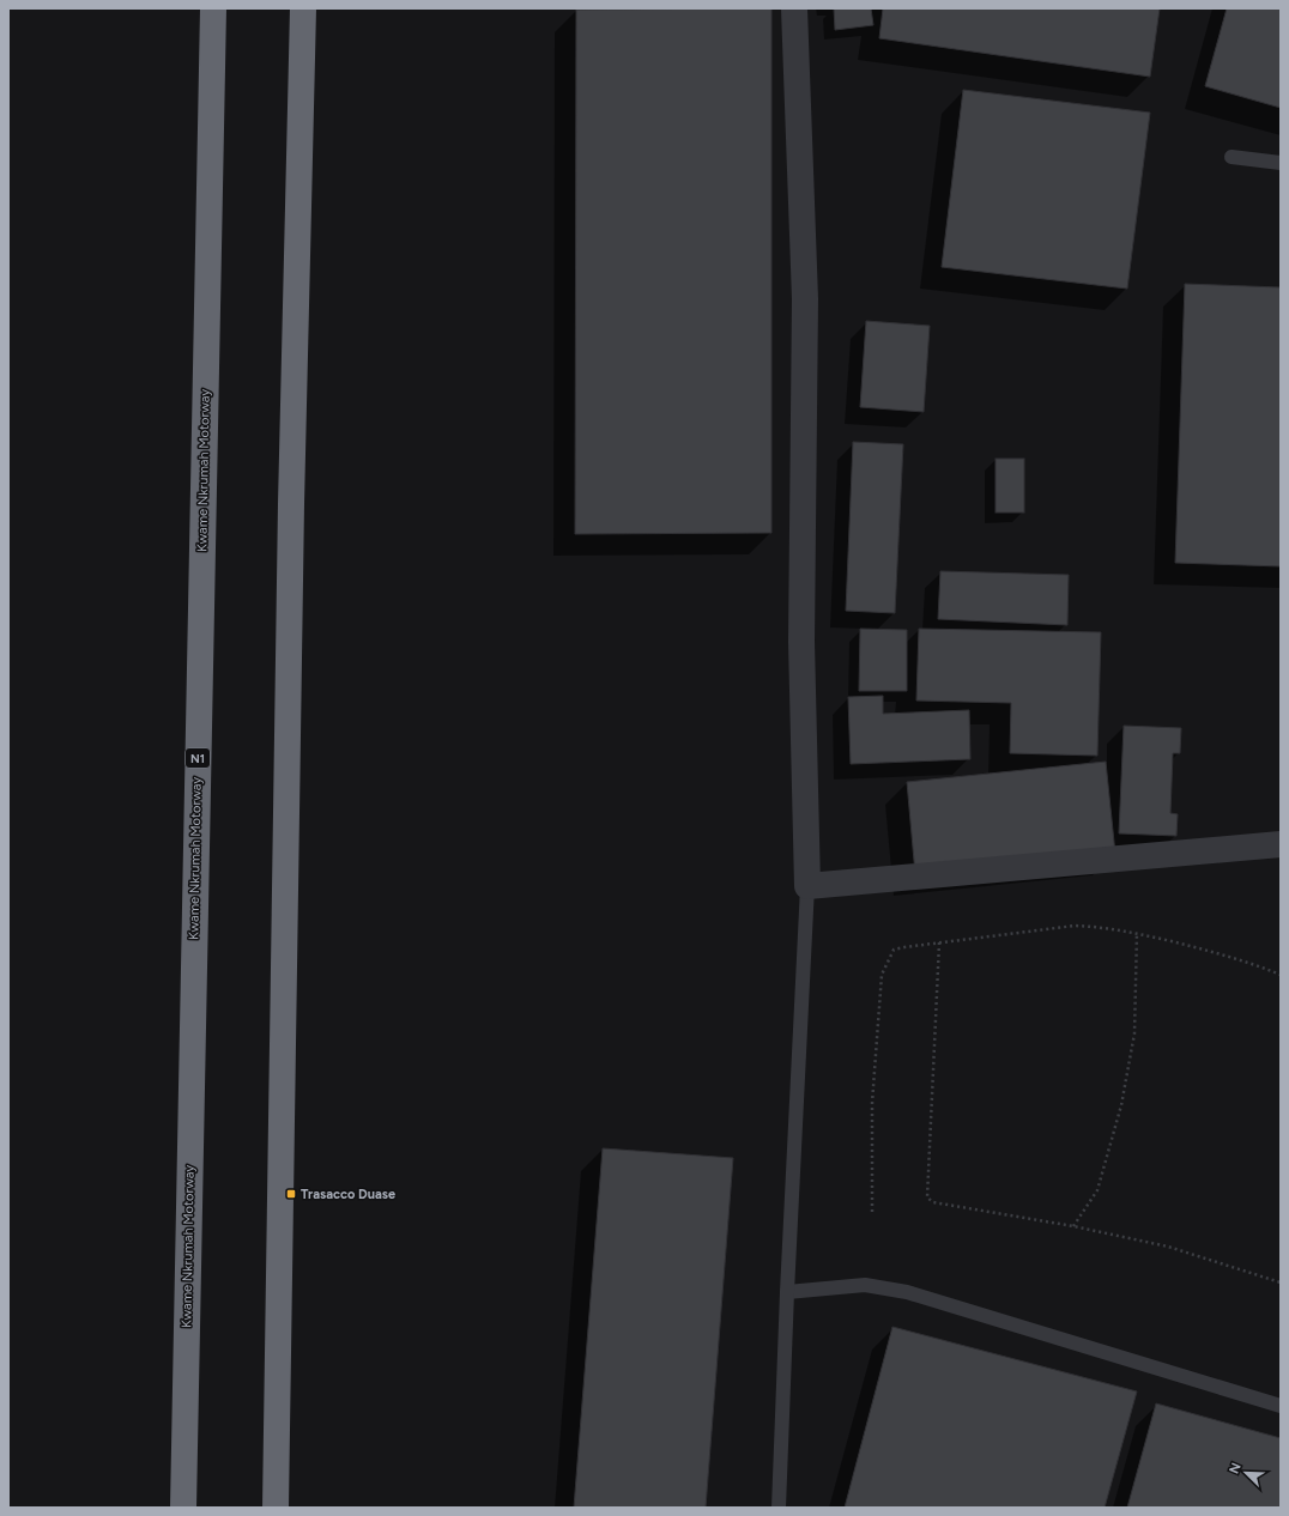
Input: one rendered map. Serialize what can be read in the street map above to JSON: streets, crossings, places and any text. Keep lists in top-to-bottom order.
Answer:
{
  "streets": {
    "highway": ["Kwame Nkrumah Motorway", "N1"]
  },
  "places": {
    "transit": ["Trasacco Duase"]
  },
  "north": "top left"
}
